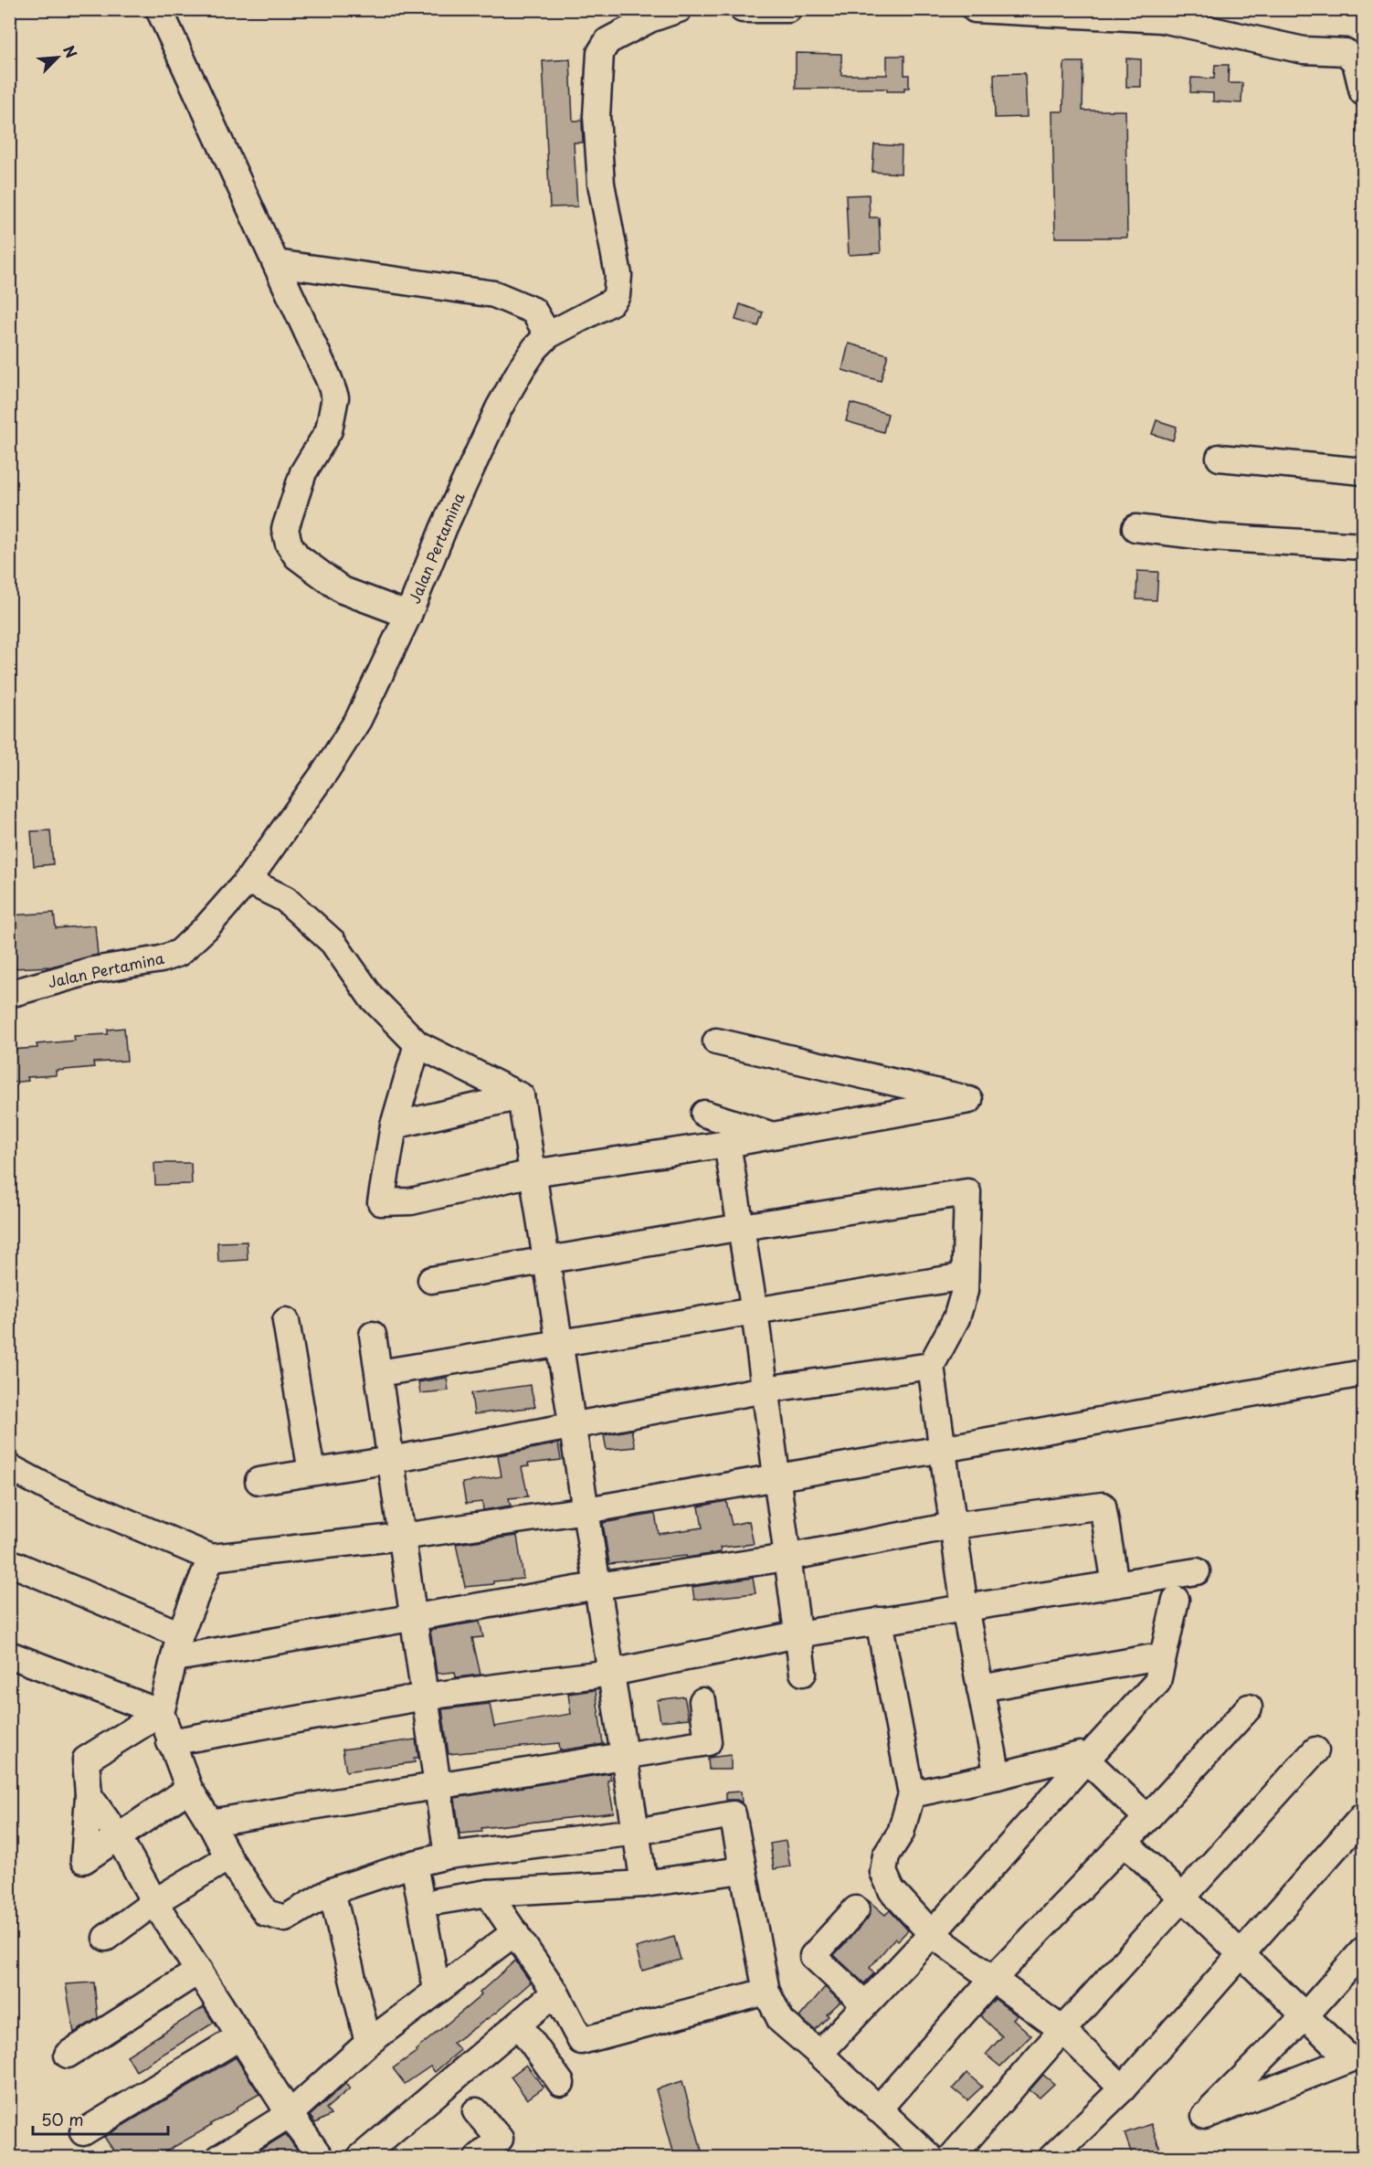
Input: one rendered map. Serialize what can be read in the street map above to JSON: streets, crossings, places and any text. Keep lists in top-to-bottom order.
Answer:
{
  "streets": {
    "street": ["Jalan Pertamina"]
  },
  "scale_bar": "50 m",
  "north": "top right"
}
